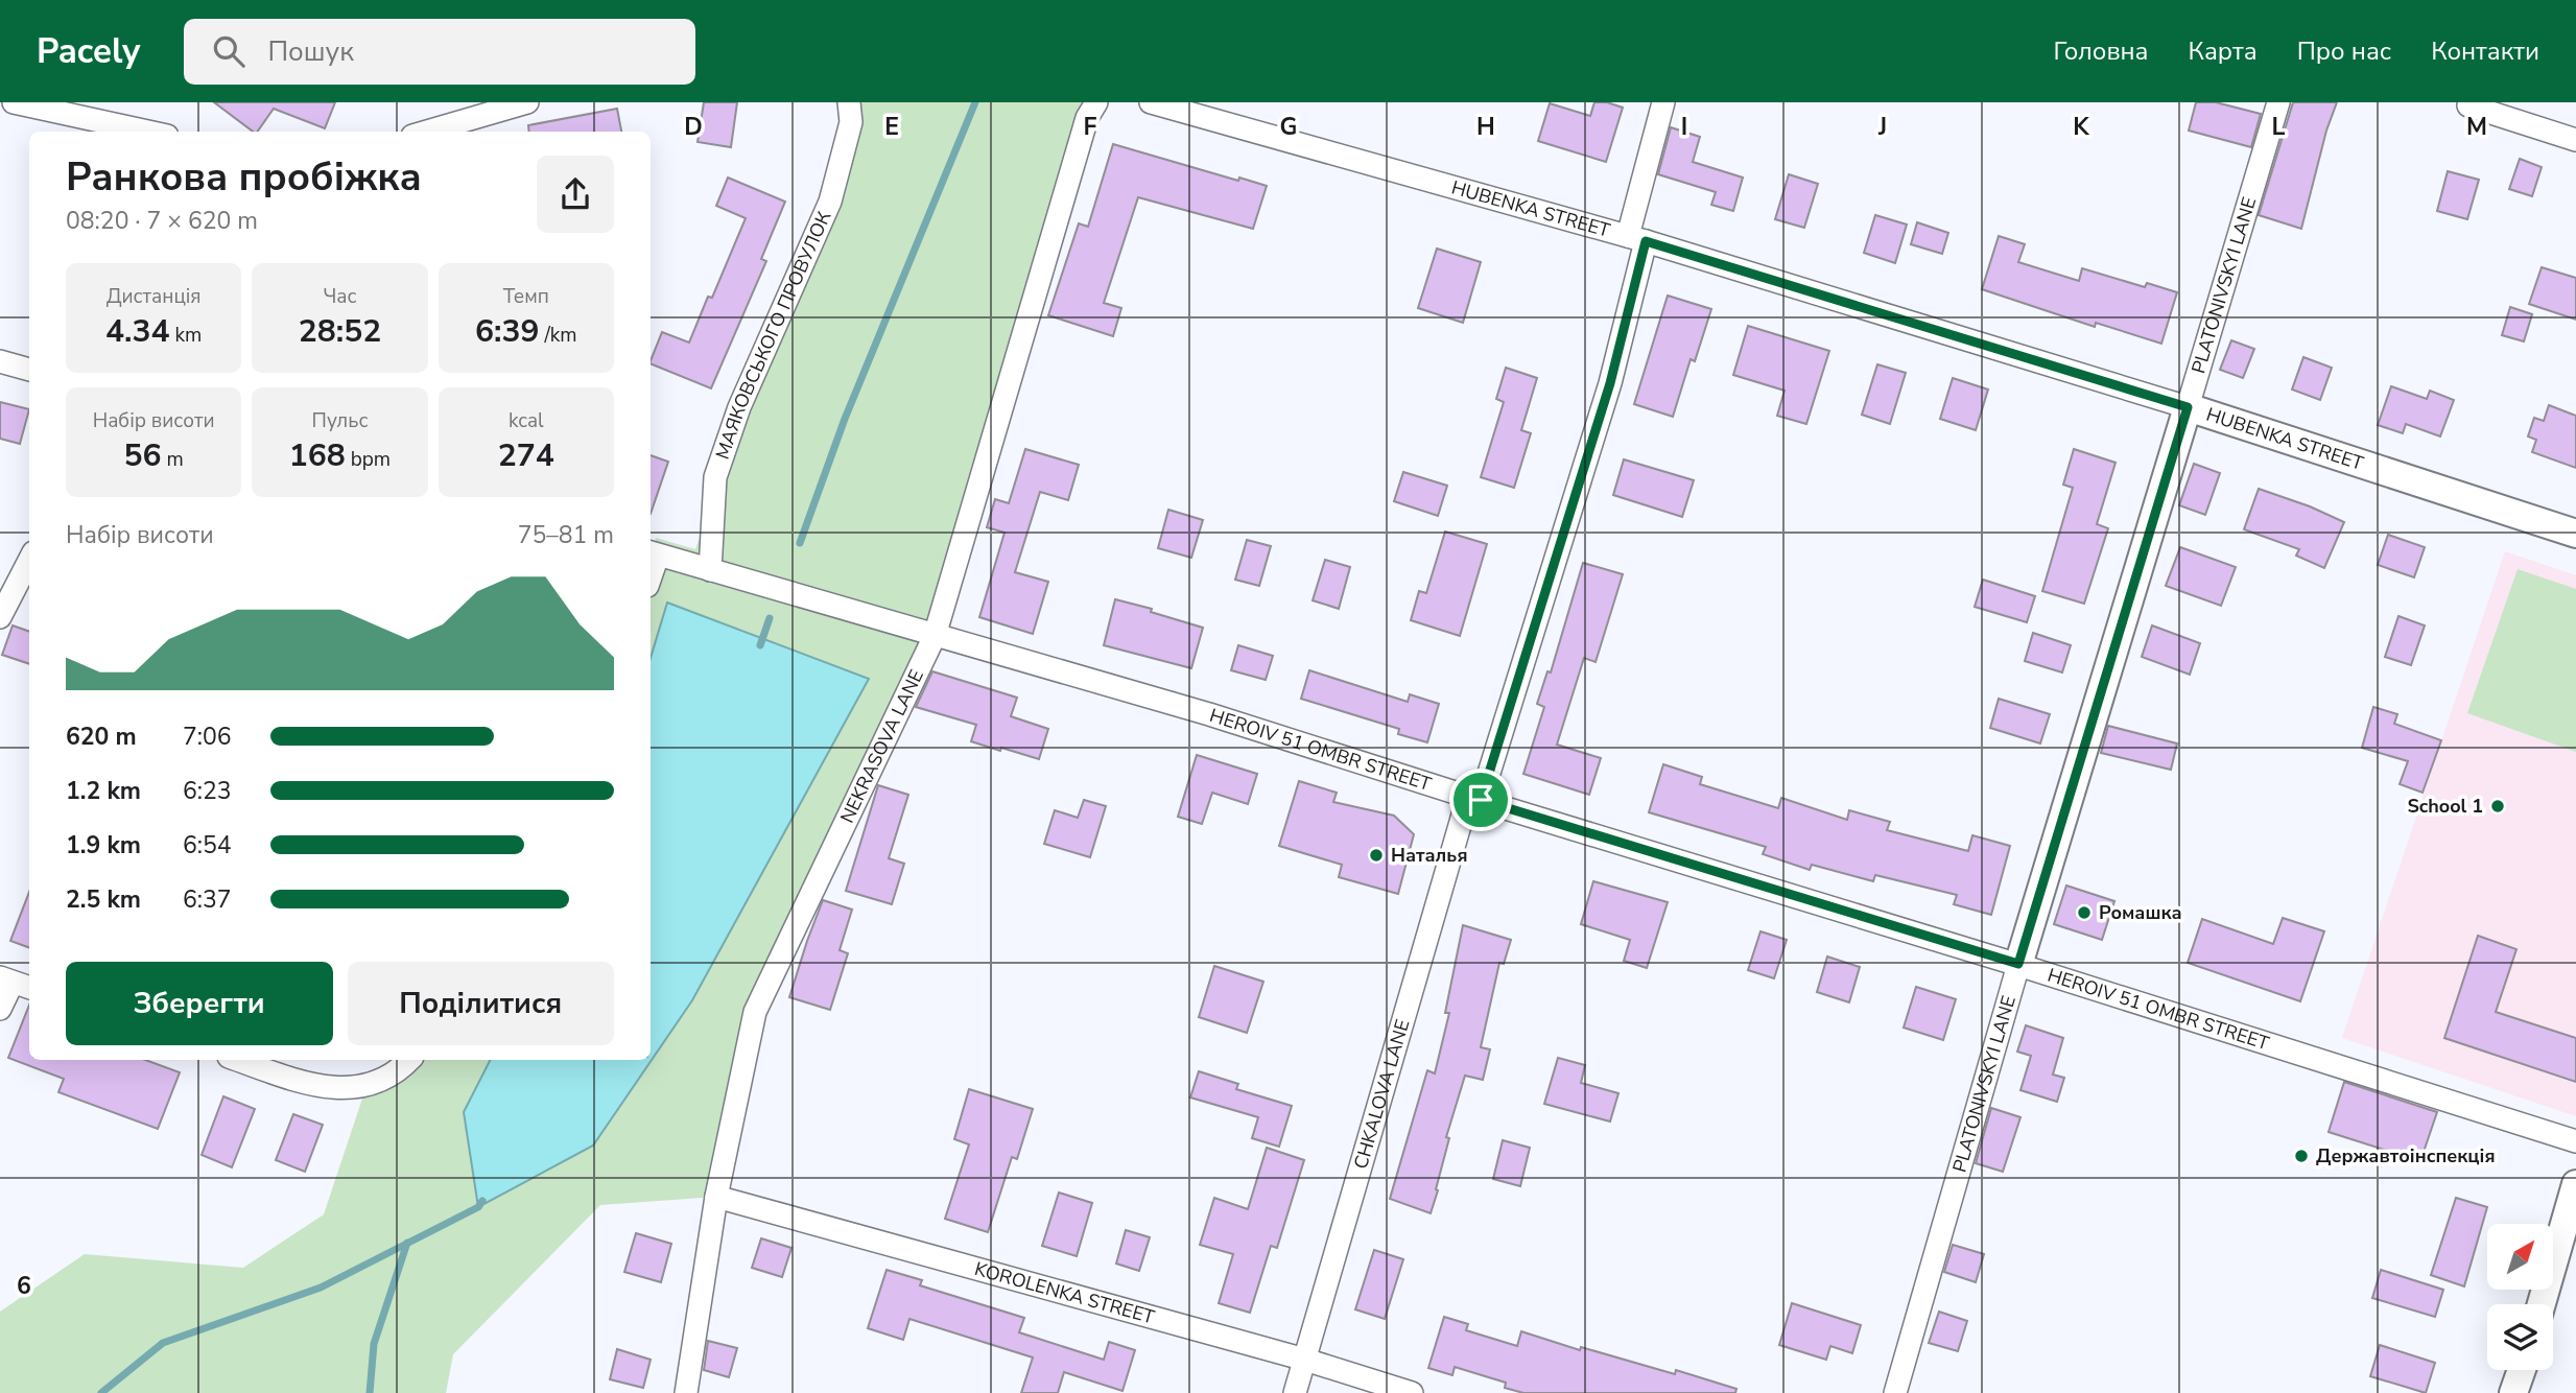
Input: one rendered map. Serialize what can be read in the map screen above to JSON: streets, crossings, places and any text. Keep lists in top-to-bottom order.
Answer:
{
  "streets": {
    "street": [
      "HUBENKA STREET",
      "PLATONIVSKYI LANE",
      "МАЯКОВСЬКОГО ПРОВУЛОК",
      "NEKRASOVA LANE",
      "HEROIV 51 OMBR STREET",
      "CHKALOVA LANE",
      "KOROLENKA STREET"
    ]
  },
  "crossings": [
    ["HUBENKA STREET", "PLATONIVSKYI LANE"],
    ["HUBENKA STREET", "CHKALOVA LANE"],
    ["PLATONIVSKYI LANE", "HEROIV 51 OMBR STREET"],
    ["МАЯКОВСЬКОГО ПРОВУЛОК", "HEROIV 51 OMBR STREET"],
    ["NEKRASOVA LANE", "HEROIV 51 OMBR STREET"],
    ["NEKRASOVA LANE", "KOROLENKA STREET"],
    ["HEROIV 51 OMBR STREET", "CHKALOVA LANE"],
    ["CHKALOVA LANE", "KOROLENKA STREET"]
  ],
  "places": [
    "School 1",
    "Наталья",
    "Ромашка",
    "Державтоінспекція"
  ],
  "north": "top right",
  "page": {
    "header": "Pacely",
    "search": "Пошук",
    "nav": [
      "Головна",
      "Карта",
      "Про нас",
      "Контакти"
    ],
    "heading": ["Ранкова пробіжка", "08:20 · 7 × 620 m"],
    "stats": [
      ["Дистанція", "4.34 km"],
      ["Час", "28:52"],
      ["Темп", "6:39 /km"],
      ["Набір висоти", "56 m"],
      ["Пульс", "168 bpm"],
      ["kcal", "274"]
    ],
    "chart": ["Набір висоти", "75–81 m"],
    "list": [
      {
        "name": "620 m",
        "note": "7:06"
      },
      {
        "name": "1.2 km",
        "note": "6:23"
      },
      {
        "name": "1.9 km",
        "note": "6:54"
      },
      {
        "name": "2.5 km",
        "note": "6:37"
      }
    ],
    "buttons": ["Зберегти", "Поділитися"]
  },
  "grid": {
    "columns": [
      "D",
      "E",
      "F",
      "G",
      "H",
      "I",
      "J",
      "K",
      "L",
      "M"
    ],
    "rows": ["6"]
  }
}
